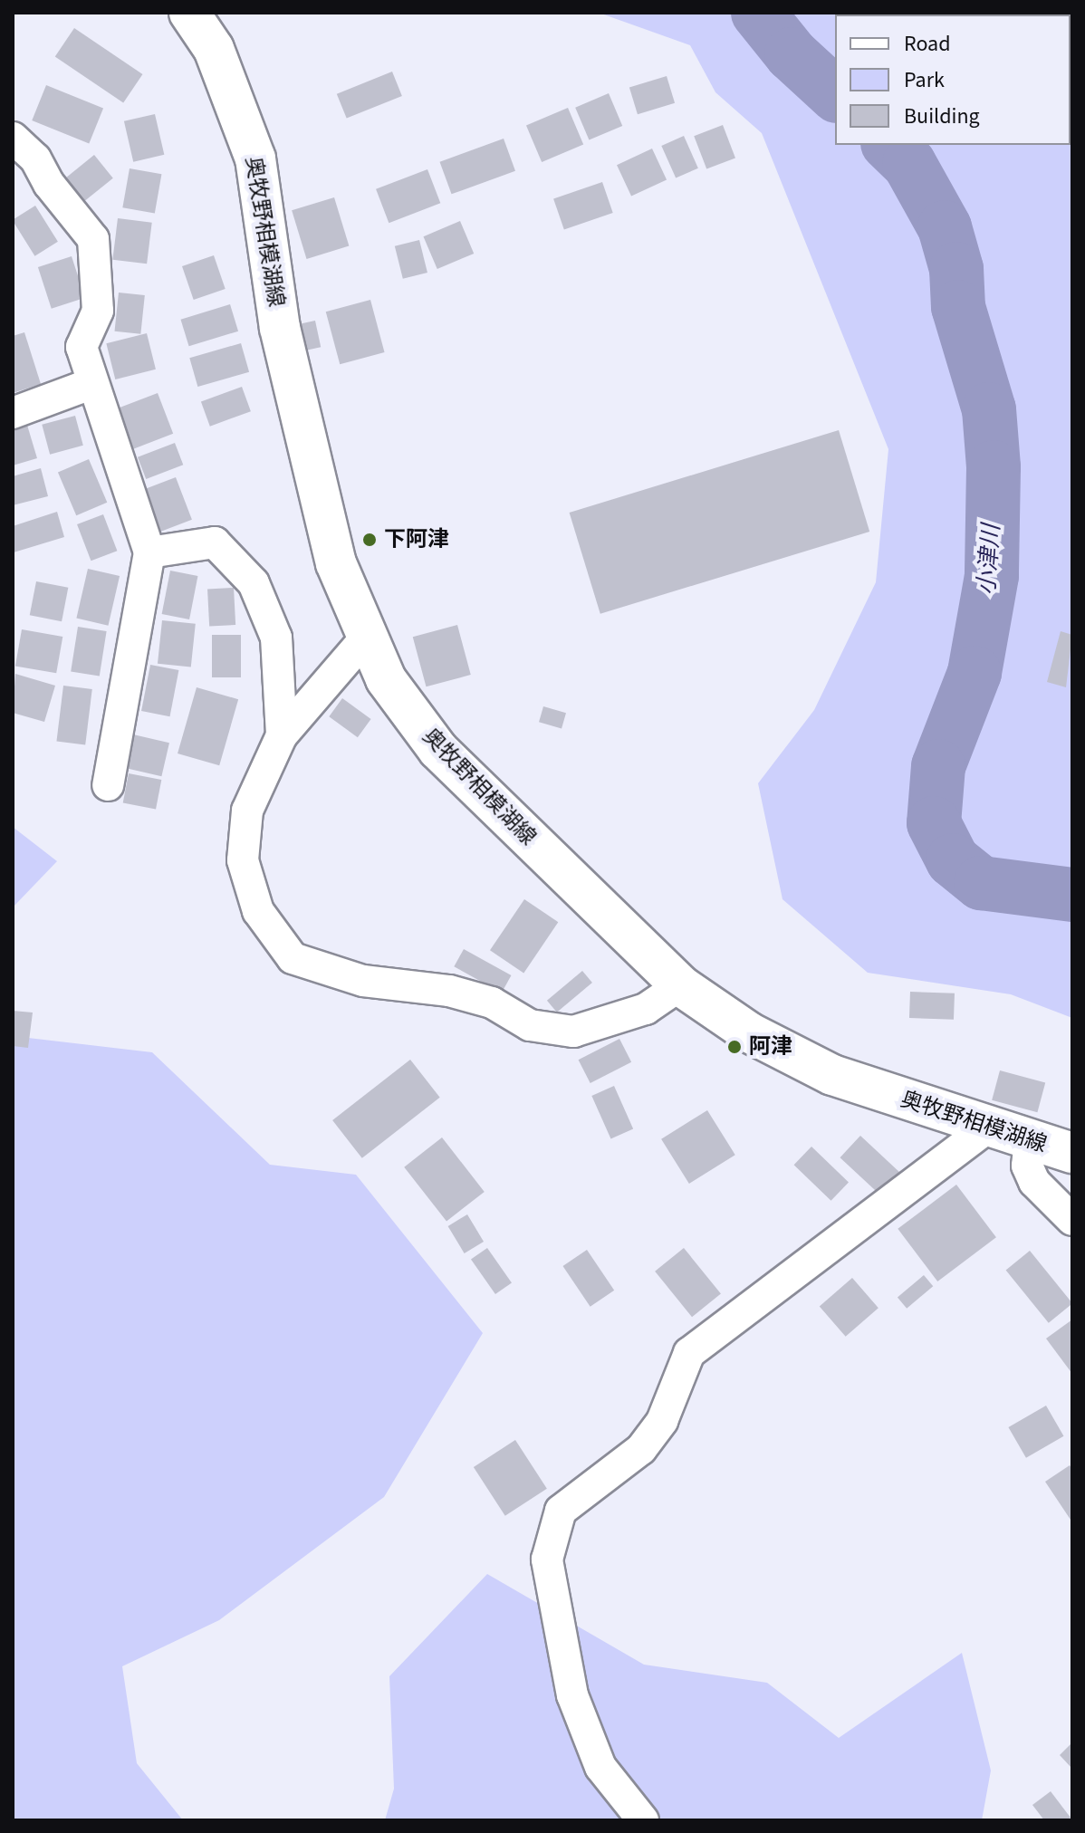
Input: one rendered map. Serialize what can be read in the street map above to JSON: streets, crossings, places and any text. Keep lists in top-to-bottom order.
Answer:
{
  "streets": {
    "main road": ["奥牧野相模湖線"]
  },
  "water": ["小津川"],
  "places": ["下阿津", "阿津"],
  "legend": ["Road", "Park", "Building"]
}
